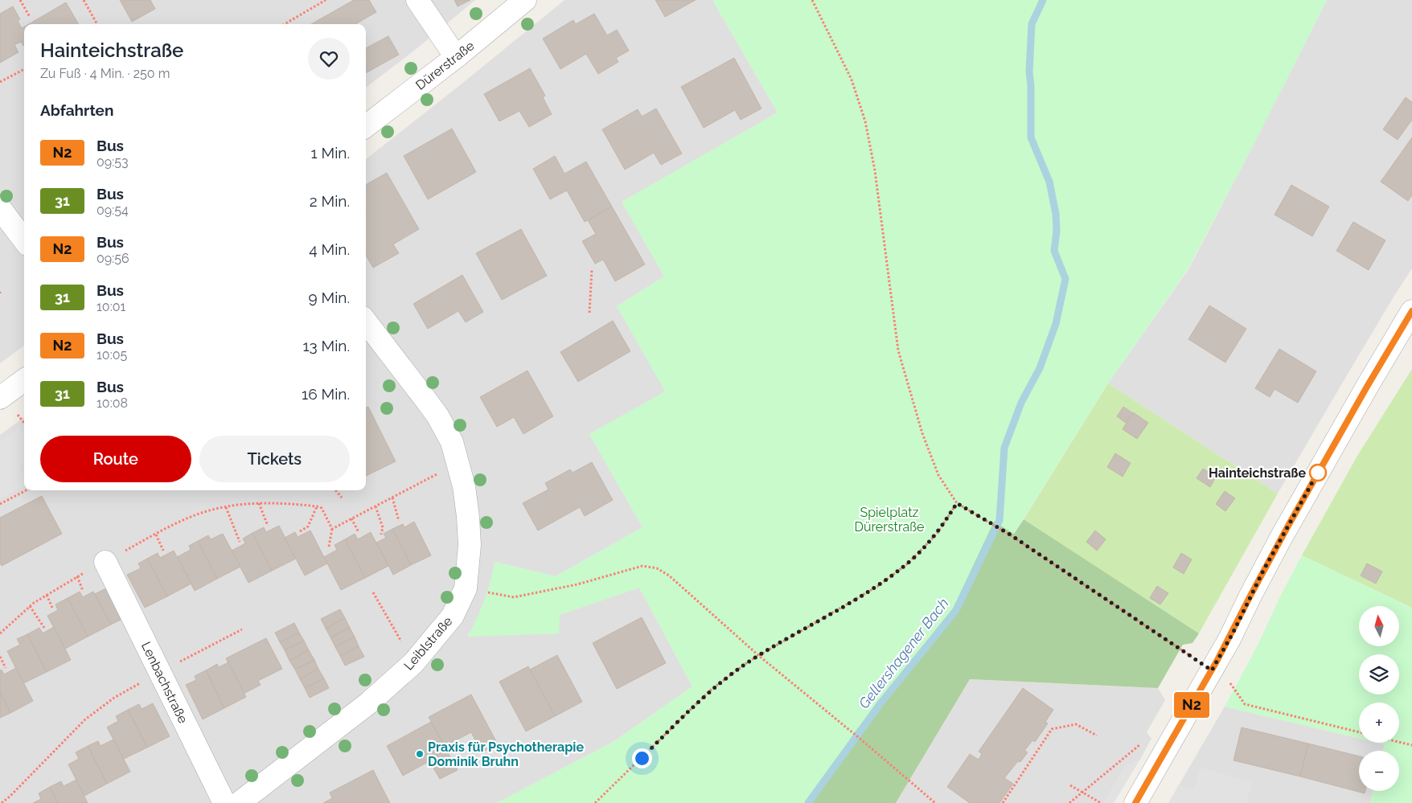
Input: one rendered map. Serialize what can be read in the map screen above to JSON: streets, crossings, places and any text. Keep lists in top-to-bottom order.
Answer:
{
  "streets": {
    "street": ["Dürerstraße", "Leiblstraße", "Lenbachstraße"]
  },
  "water": ["Gellershagener Bach"],
  "parks": ["Spielplatz Dürerstraße"],
  "places": ["Hainteichstraße", "Praxis für Psychotherapie Dominik Bruhn"],
  "lines": ["bus line N2"],
  "north": "top",
  "page": {
    "on_map": "N2",
    "heading": [
      ["Hainteichstraße", "Zu Fuß · 4 Min. · 250 m"],
      "Abfahrten"
    ],
    "list": [
      {
        "mark": "N2",
        "name": "Bus",
        "note": "09:53",
        "value": "1 Min."
      },
      {
        "mark": "31",
        "name": "Bus",
        "note": "09:54",
        "value": "2 Min."
      },
      {
        "mark": "N2",
        "name": "Bus",
        "note": "09:56",
        "value": "4 Min."
      },
      {
        "mark": "31",
        "name": "Bus",
        "note": "10:01",
        "value": "9 Min."
      },
      {
        "mark": "N2",
        "name": "Bus",
        "note": "10:05",
        "value": "13 Min."
      },
      {
        "mark": "31",
        "name": "Bus",
        "note": "10:08",
        "value": "16 Min."
      }
    ],
    "buttons": ["Route", "Tickets"],
    "map_buttons": ["+", "−"]
  }
}
